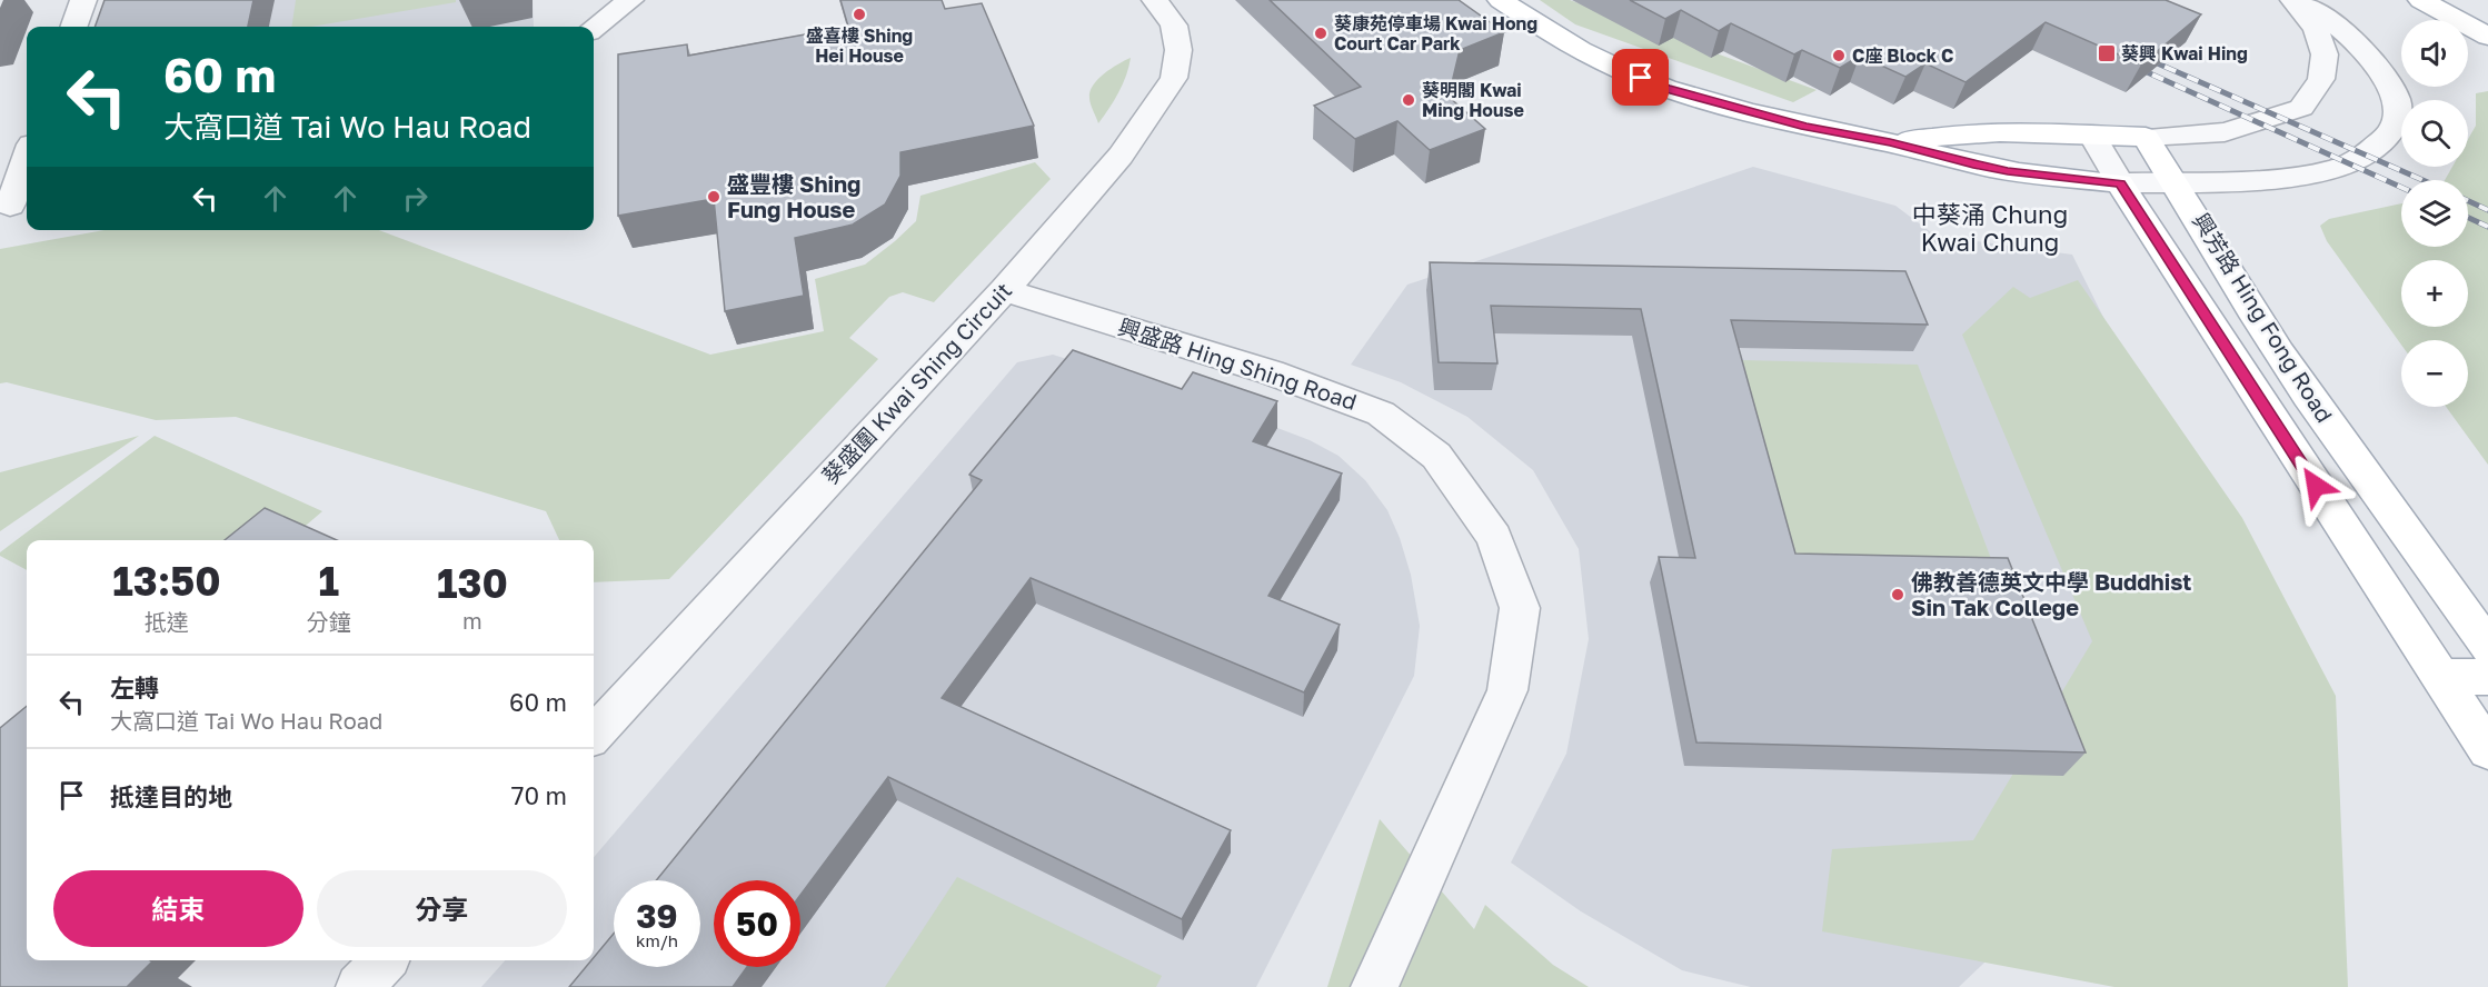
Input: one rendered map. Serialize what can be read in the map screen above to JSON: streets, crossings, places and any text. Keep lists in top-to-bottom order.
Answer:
{
  "streets": {
    "main road": ["興芳路 Hing Fong Road"],
    "street": ["興盛路 Hing Shing Road", "葵盛圍 Kwai Shing Circuit"]
  },
  "crossings": [
    ["興盛路 Hing Shing Road", "葵盛圍 Kwai Shing Circuit"]
  ],
  "districts": ["中葵涌 Chung Kwai Chung"],
  "places": {
    "other": [
      "盛喜樓 Shing Hei House",
      "葵康苑停車場 Kwai Hong Court Car Park",
      "C座 Block C",
      "葵明閣 Kwai Ming House",
      "盛豐樓 Shing Fung House",
      "佛教善德英文中學 Buddhist Sin Tak College"
    ],
    "transit": ["葵興 Kwai Hing"]
  },
  "page": {
    "map_buttons": ["+", "−"],
    "turn": ["60 m", "大窩口道 Tai Wo Hau Road"],
    "eta": [
      "13:50",
      "抵達",
      "1",
      "分鐘",
      "130",
      "m"
    ],
    "list": [
      {
        "name": "左轉",
        "note": "大窩口道 Tai Wo Hau Road",
        "value": "60 m"
      },
      {
        "name": "抵達目的地",
        "value": "70 m"
      }
    ],
    "buttons": ["結束", "分享"],
    "speed": "39 km/h",
    "limit": "50"
  }
}
